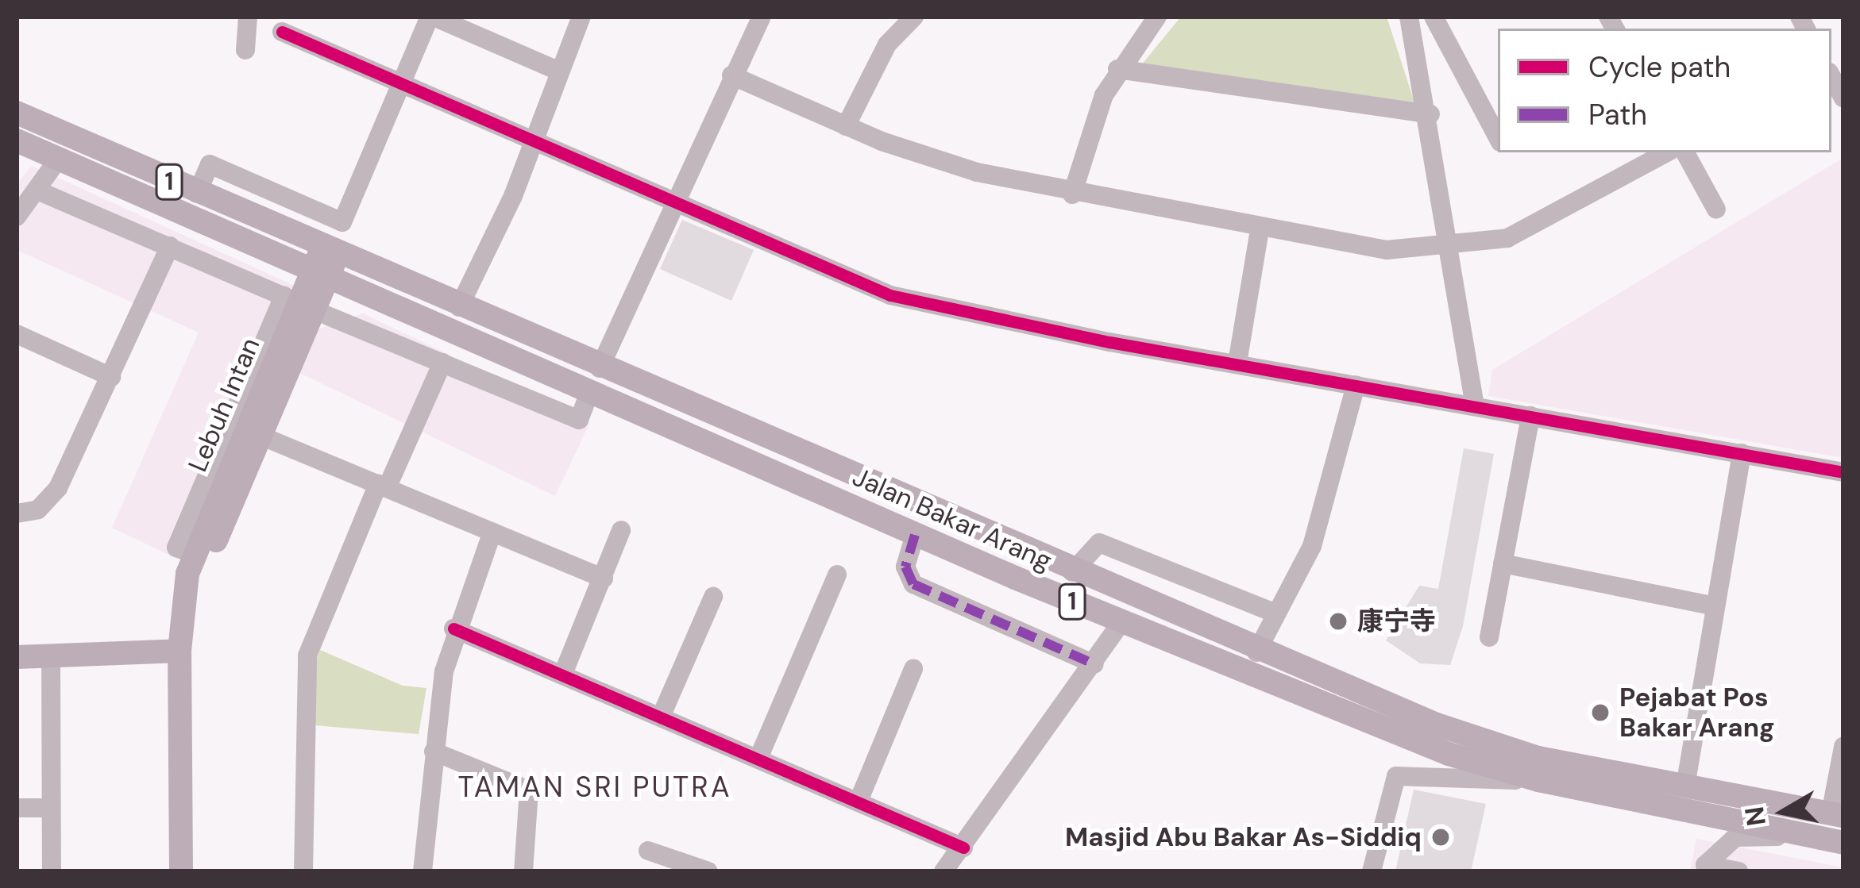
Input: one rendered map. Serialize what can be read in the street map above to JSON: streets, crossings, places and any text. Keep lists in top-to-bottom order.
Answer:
{
  "streets": {
    "main road": ["1", "Lebuh Intan", "Jalan Bakar Arang"]
  },
  "crossings": [
    ["1", "Lebuh Intan"],
    ["1", "Jalan Bakar Arang"],
    ["Lebuh Intan", "Jalan Bakar Arang"]
  ],
  "districts": ["TAMAN SRI PUTRA"],
  "places": ["康宁寺", "Pejabat Pos Bakar Arang", "Masjid Abu Bakar As-Siddiq"],
  "legend": ["Cycle path", "Path"],
  "north": "left"
}
